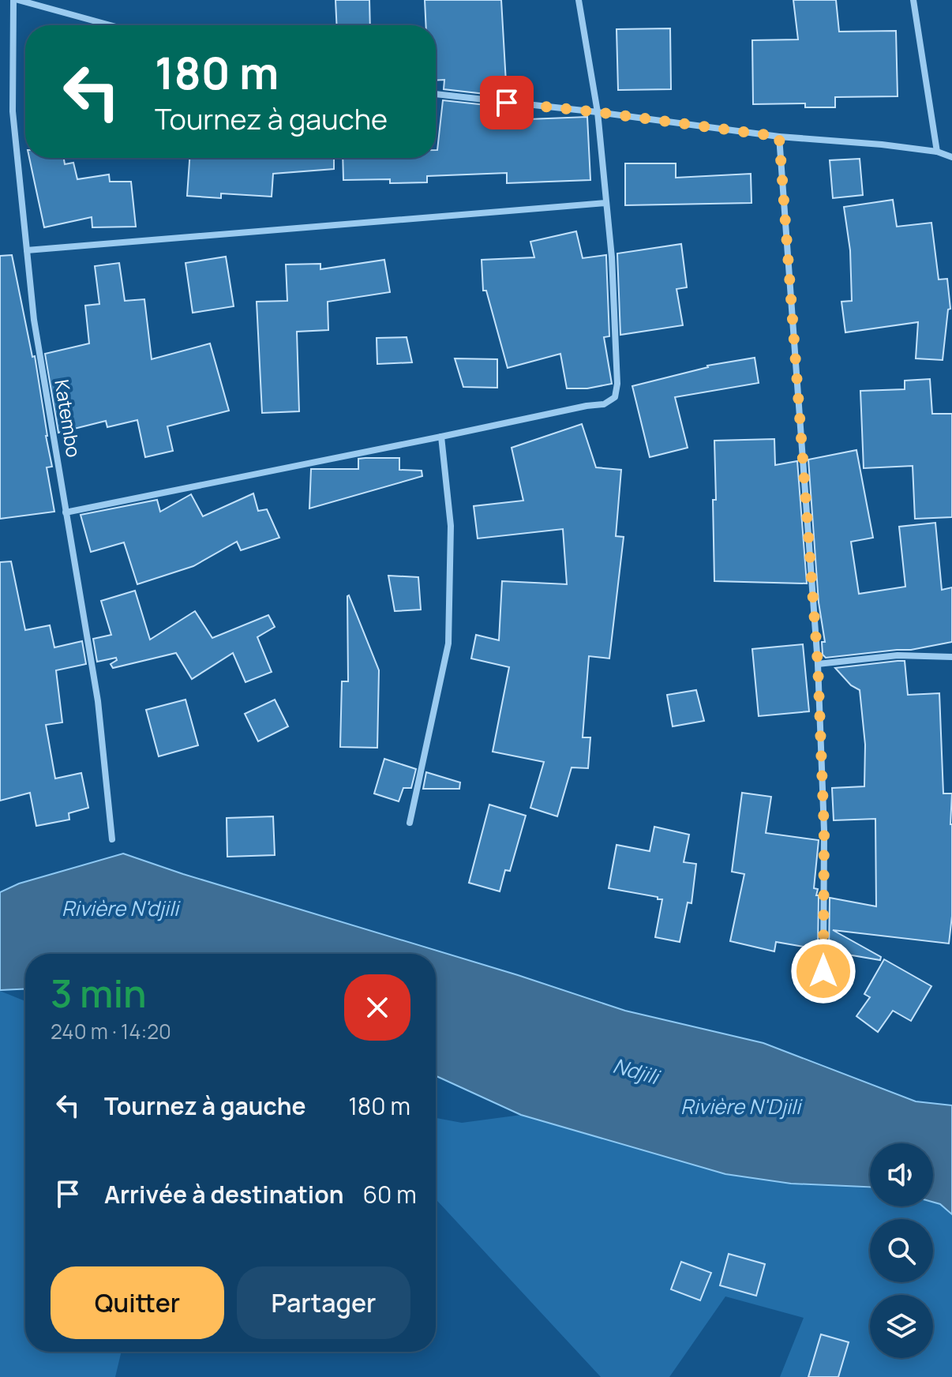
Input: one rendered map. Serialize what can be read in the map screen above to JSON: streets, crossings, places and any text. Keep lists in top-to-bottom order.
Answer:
{
  "streets": {
    "street": ["Katembo"]
  },
  "water": ["Rivière N'djili", "Ndjili", "Rivière N'Djili"],
  "page": {
    "turn": ["180 m", "Tournez à gauche"],
    "heading": ["3 min", "240 m · 14:20"],
    "list": [
      {
        "name": "Tournez à gauche",
        "value": "180 m"
      },
      {
        "name": "Arrivée à destination",
        "value": "60 m"
      }
    ],
    "buttons": ["Quitter", "Partager"]
  }
}
